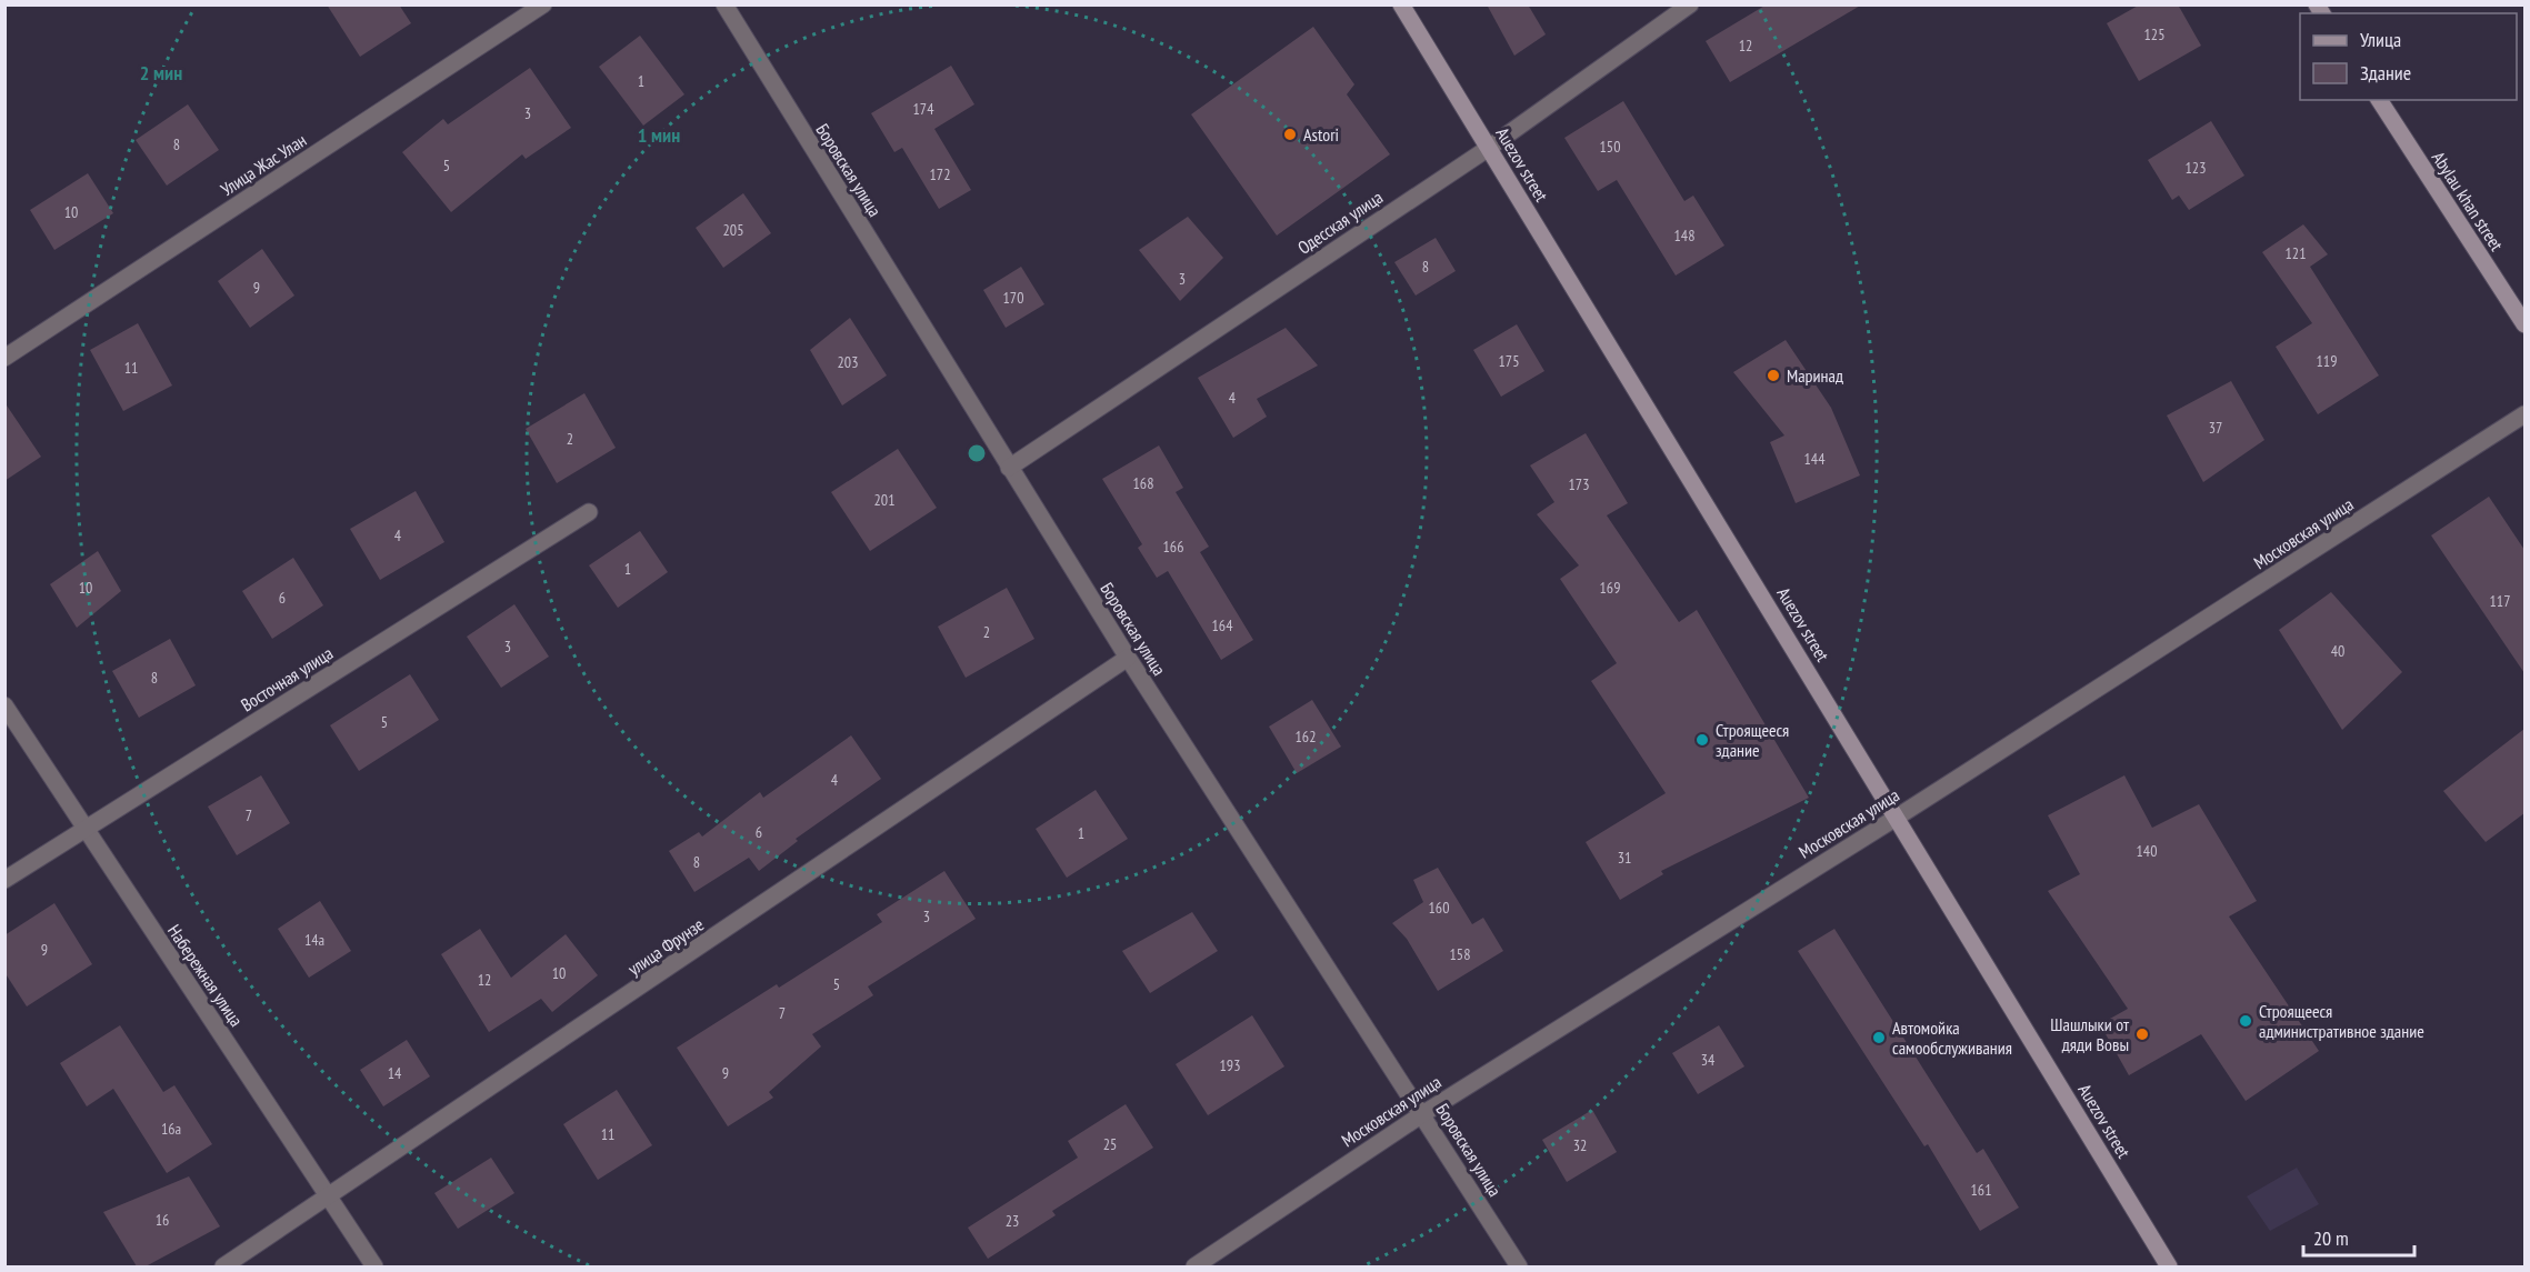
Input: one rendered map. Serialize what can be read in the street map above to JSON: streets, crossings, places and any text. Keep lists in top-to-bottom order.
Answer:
{
  "streets": {
    "main road": ["Auezov street", "Abylau khan street"],
    "street": [
      "Улица Жас Улан",
      "Боровская улица",
      "Одесская улица",
      "Московская улица",
      "Восточная улица",
      "улица Фрунзе",
      "Набережная улица"
    ]
  },
  "crossings": [
    ["Auezov street", "Одесская улица"],
    ["Auezov street", "Московская улица"],
    ["Боровская улица", "Одесская улица"],
    ["Боровская улица", "Московская улица"],
    ["Боровская улица", "улица Фрунзе"],
    ["Восточная улица", "Набережная улица"],
    ["улица Фрунзе", "Набережная улица"]
  ],
  "places": [
    "Astori",
    "Маринад",
    "Строящееся здание",
    "Строящееся административное здание",
    "Шашлыки от дяди Вовы",
    "Автомойка самообслуживания"
  ],
  "house_numbers": [
    "125",
    "12",
    "1",
    "174",
    "3",
    "8",
    "150",
    "5",
    "123",
    "172",
    "10",
    "205",
    "148",
    "121",
    "8",
    "3",
    "9",
    "170",
    "175",
    "119",
    "203",
    "11",
    "4",
    "37",
    "2",
    "144",
    "168",
    "173",
    "201",
    "4",
    "166",
    "1",
    "10",
    "169",
    "6",
    "117",
    "164",
    "2",
    "3",
    "40",
    "8",
    "5",
    "162",
    "4",
    "7",
    "6",
    "1",
    "140",
    "31",
    "8",
    "160",
    "3",
    "14а",
    "9",
    "158",
    "10",
    "12",
    "5",
    "7",
    "34",
    "193",
    "14",
    "9",
    "16а",
    "11",
    "25",
    "32",
    "161",
    "16",
    "23"
  ],
  "legend": ["Улица", "Здание"],
  "scale_bar": "20 m",
  "rings": ["2 мин", "1 мин"]
}
